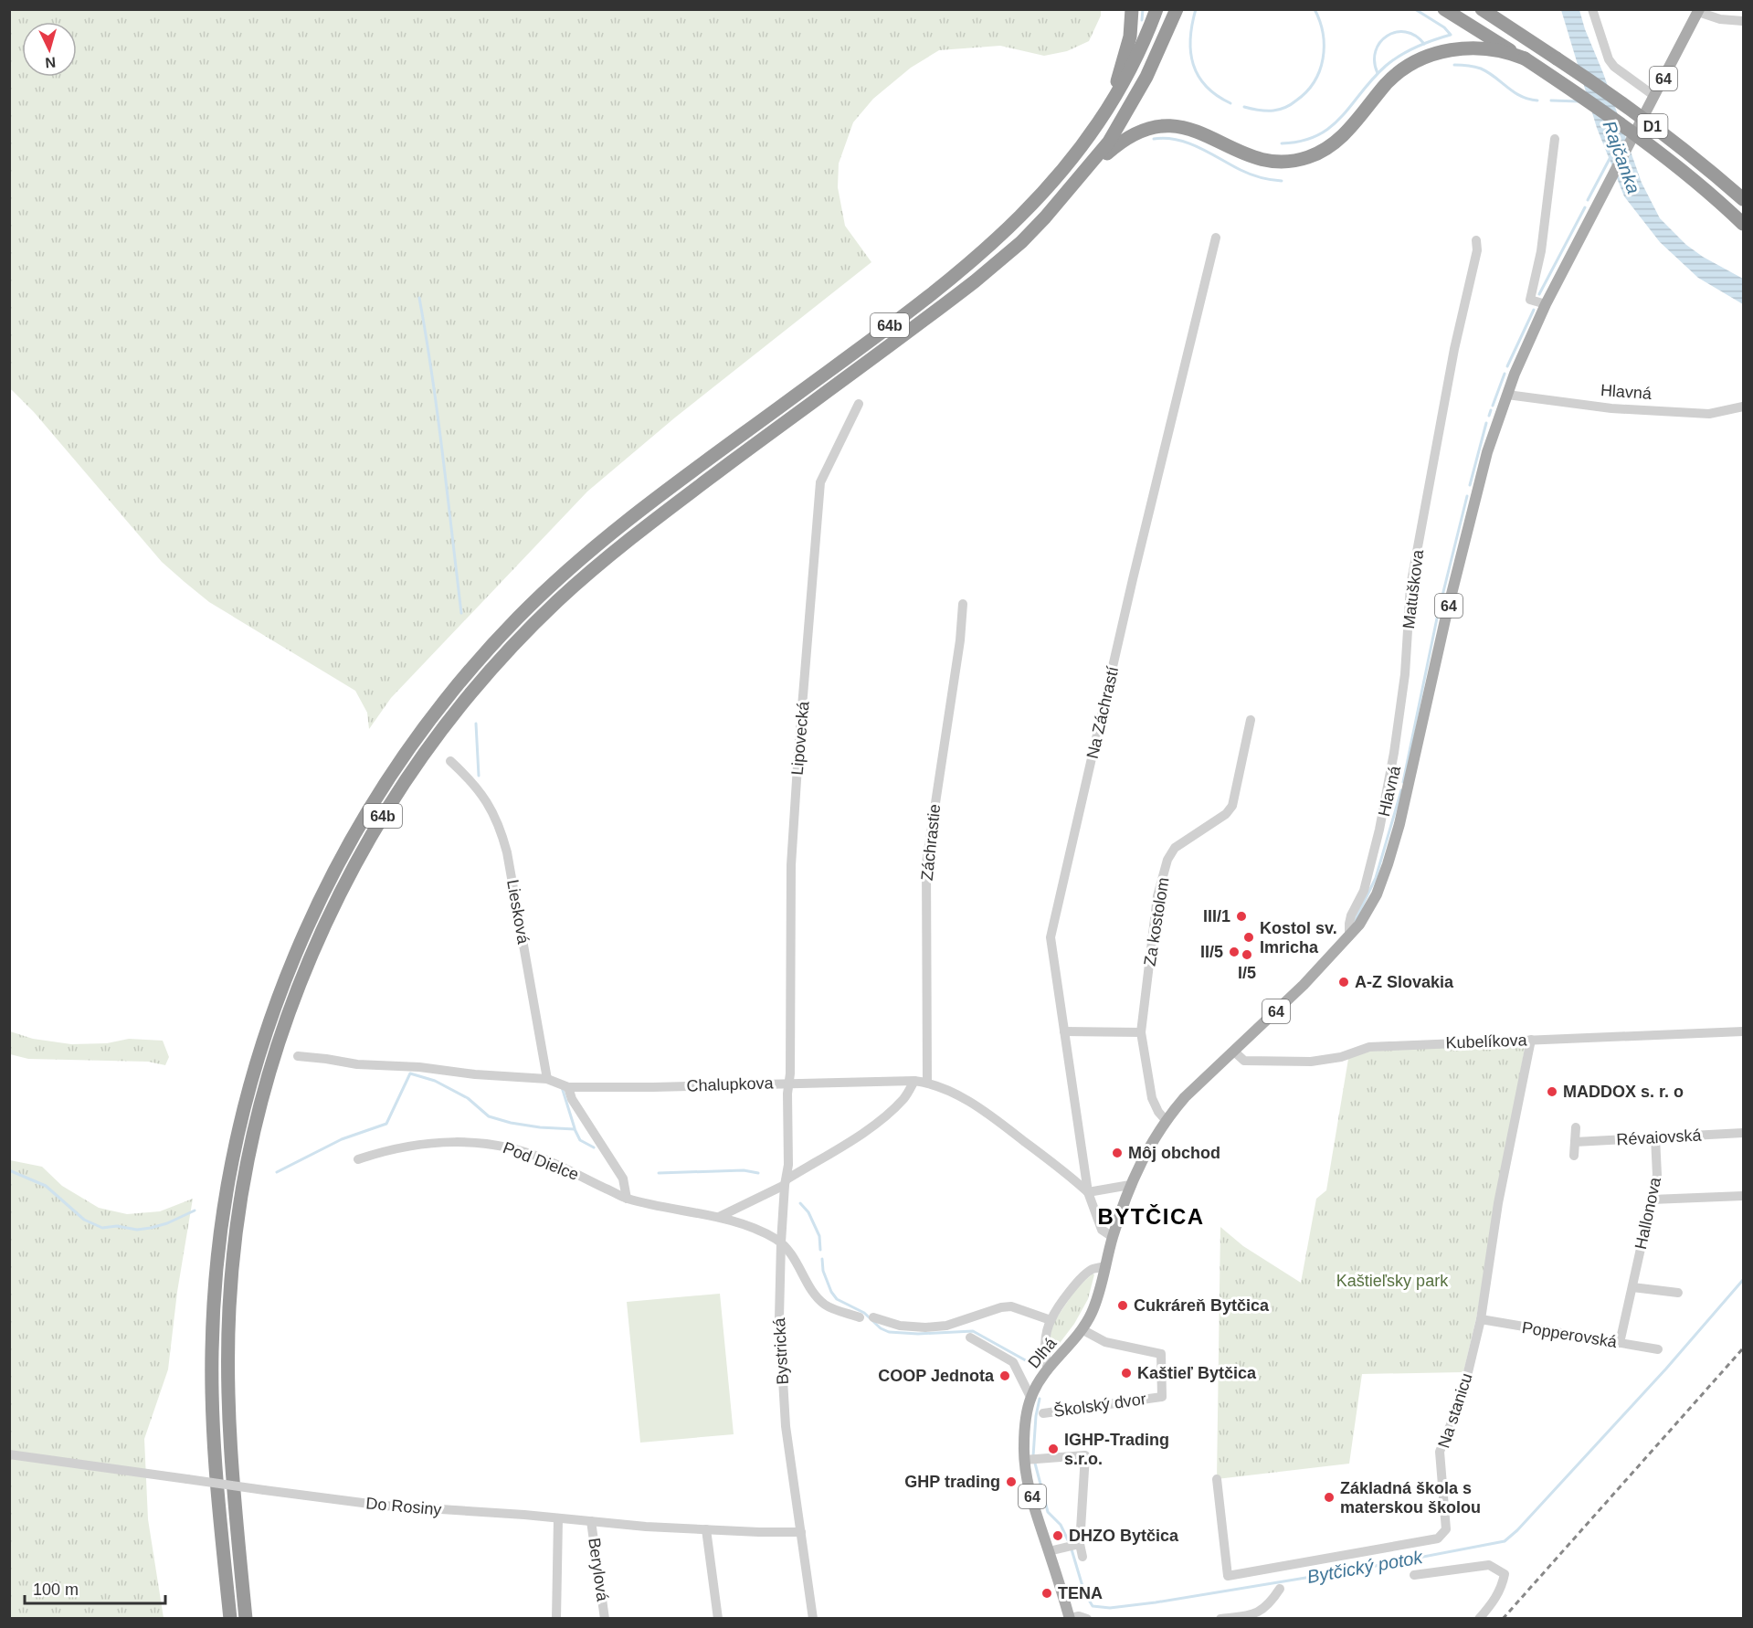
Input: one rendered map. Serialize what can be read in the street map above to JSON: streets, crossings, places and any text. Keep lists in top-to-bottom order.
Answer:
{
  "streets": {
    "highway": ["D1", "64b"],
    "main road": ["64", "Hlavná", "Dlhá"],
    "street": [
      "Matuškova",
      "Na Záchrastí",
      "Lipovecká",
      "Záchrastie",
      "Liesková",
      "Za kostolom",
      "Kubelíkova",
      "Chalupkova",
      "Révaiovská",
      "Pod Dielce",
      "Hallonova",
      "Popperovská",
      "Bystrická",
      "Školský dvor",
      "Na stanicu",
      "Do Rosiny",
      "Berylová"
    ]
  },
  "crossings": [
    ["64", "Hlavná"],
    ["Hlavná", "Matuškova"],
    ["Hlavná", "Za kostolom"],
    ["Hlavná", "Kubelíkova"],
    ["Hlavná", "Dlhá"],
    ["Na Záchrastí", "Chalupkova"],
    ["Na Záchrastí", "Dlhá"],
    ["Lipovecká", "Chalupkova"],
    ["Lipovecká", "Bystrická"],
    ["Záchrastie", "Chalupkova"],
    ["Liesková", "Chalupkova"],
    ["Za kostolom", "Dlhá"],
    ["Kubelíkova", "Na stanicu"],
    ["Chalupkova", "Bystrická"],
    ["Révaiovská", "Hallonova"],
    ["Pod Dielce", "Bystrická"],
    ["Hallonova", "Popperovská"],
    ["Popperovská", "Na stanicu"],
    ["Bystrická", "Do Rosiny"],
    ["Dlhá", "Školský dvor"],
    ["Do Rosiny", "Berylová"]
  ],
  "districts": ["BYTČICA"],
  "water": ["Rajčanka", "Bytčický potok"],
  "parks": ["Kaštieľsky park"],
  "places": [
    "III/1",
    "Kostol sv. Imricha",
    "II/5",
    "I/5",
    "A-Z Slovakia",
    "MADDOX s. r. o",
    "Môj obchod",
    "Cukráreň Bytčica",
    "Kaštieľ Bytčica",
    "COOP Jednota",
    "IGHP-Trading s.r.o.",
    "GHP trading",
    "Základná škola s materskou školou",
    "DHZO Bytčica",
    "TENA"
  ],
  "scale_bar": "100 m",
  "north": "bottom"
}
